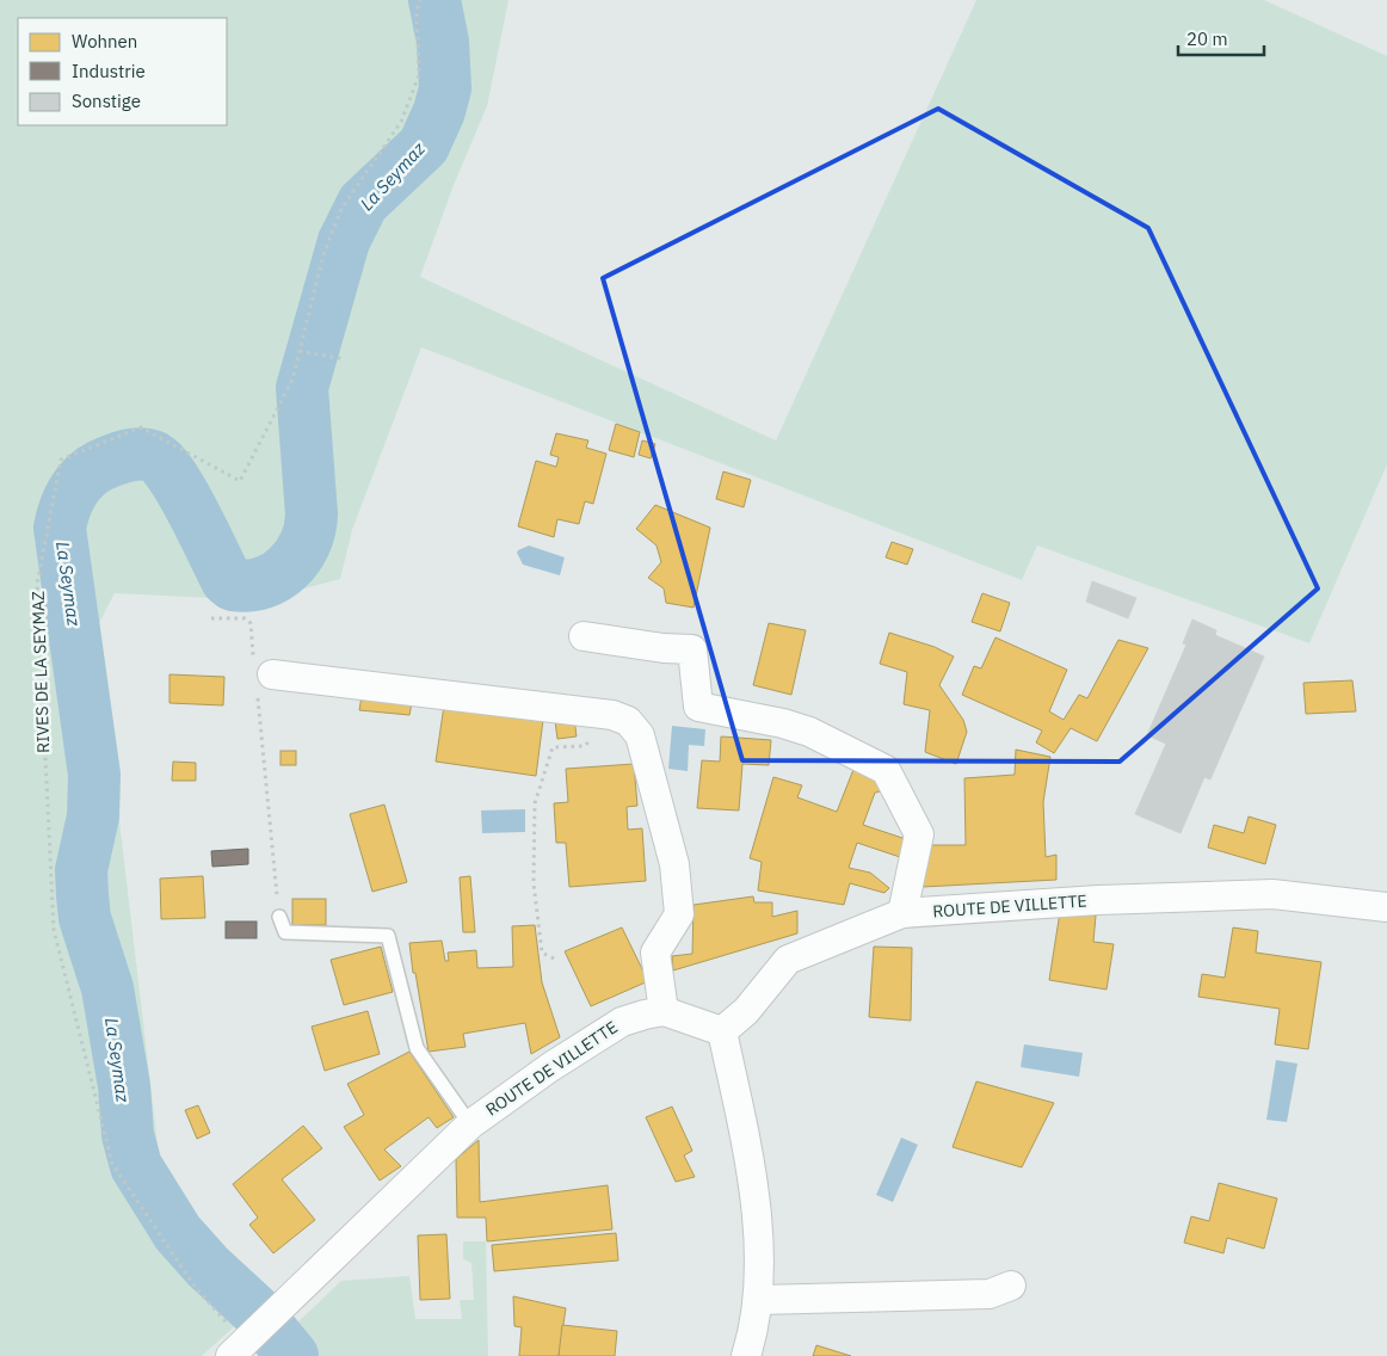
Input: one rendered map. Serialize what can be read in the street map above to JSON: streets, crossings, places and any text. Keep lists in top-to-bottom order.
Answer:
{
  "streets": {
    "street": ["ROUTE DE VILLETTE"],
    "path": ["RIVES DE LA SEYMAZ"]
  },
  "crossings": [
    ["RIVES DE LA SEYMAZ", "ROUTE DE VILLETTE"]
  ],
  "water": ["La Seymaz"],
  "legend": ["Wohnen", "Industrie", "Sonstige"],
  "scale_bar": "20 m"
}
